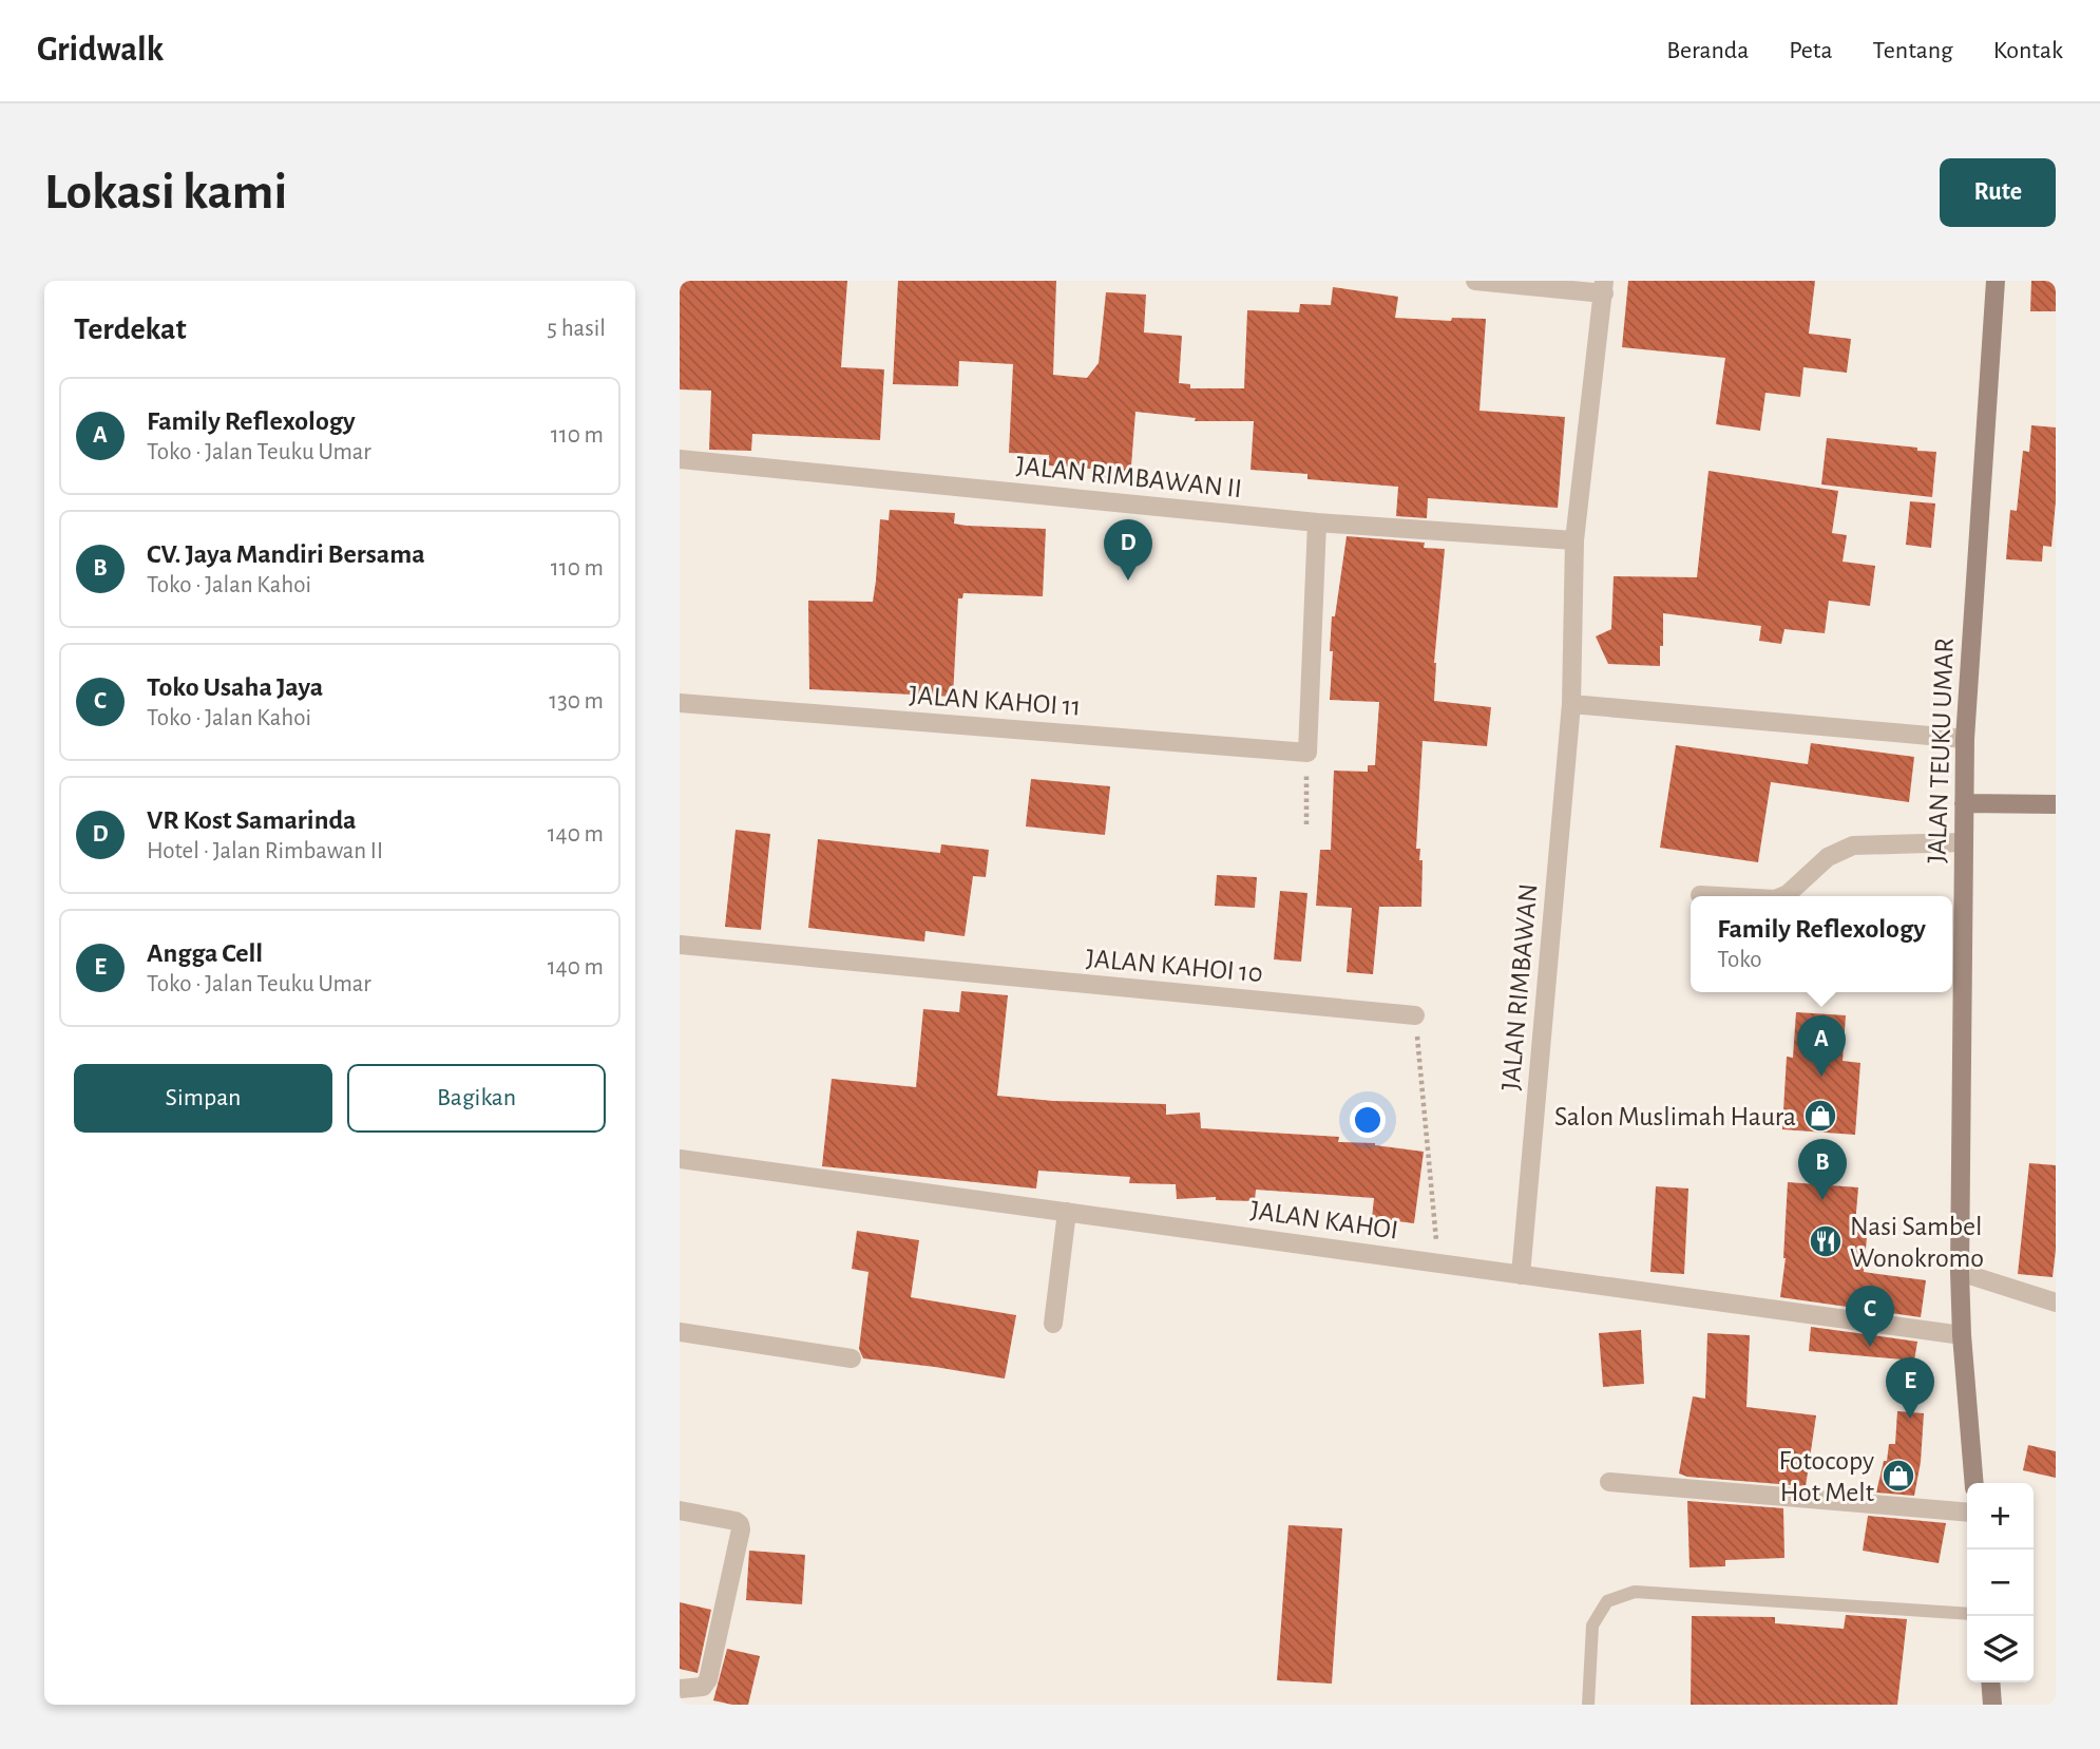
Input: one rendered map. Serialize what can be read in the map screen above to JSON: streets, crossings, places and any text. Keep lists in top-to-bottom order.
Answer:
{
  "streets": {
    "main road": ["JALAN TEUKU UMAR"],
    "street": [
      "JALAN RIMBAWAN II",
      "JALAN KAHOI 11",
      "JALAN KAHOI 10",
      "JALAN RIMBAWAN",
      "JALAN KAHOI"
    ]
  },
  "crossings": [
    ["JALAN RIMBAWAN II", "JALAN RIMBAWAN"],
    ["JALAN TEUKU UMAR", "JALAN KAHOI"],
    ["JALAN RIMBAWAN", "JALAN KAHOI"]
  ],
  "places": {
    "shop": ["Salon Muslimah Haura", "Fotocopy Hot Melt"],
    "restaurant": ["Nasi Sambel Wonokromo"]
  },
  "page": {
    "header": "Gridwalk",
    "nav": [
      "Beranda",
      "Peta",
      "Tentang",
      "Kontak"
    ],
    "buttons": [
      "Rute",
      ["Simpan", "Bagikan"]
    ],
    "title": "Lokasi kami",
    "heading": ["Terdekat", "5 hasil"],
    "list": [
      {
        "mark": "A",
        "name": "Family Reflexology",
        "note": "Toko · Jalan Teuku Umar",
        "value": "110 m"
      },
      {
        "mark": "B",
        "name": "CV. Jaya Mandiri Bersama",
        "note": "Toko · Jalan Kahoi",
        "value": "110 m"
      },
      {
        "mark": "C",
        "name": "Toko Usaha Jaya",
        "note": "Toko · Jalan Kahoi",
        "value": "130 m"
      },
      {
        "mark": "D",
        "name": "VR Kost Samarinda",
        "note": "Hotel · Jalan Rimbawan II",
        "value": "140 m"
      },
      {
        "mark": "E",
        "name": "Angga Cell",
        "note": "Toko · Jalan Teuku Umar",
        "value": "140 m"
      }
    ],
    "pins": [
      "D",
      "A",
      "B",
      "C",
      "E"
    ],
    "popup": ["Family Reflexology", "Toko"],
    "map_buttons": ["+", "−"]
  }
}
